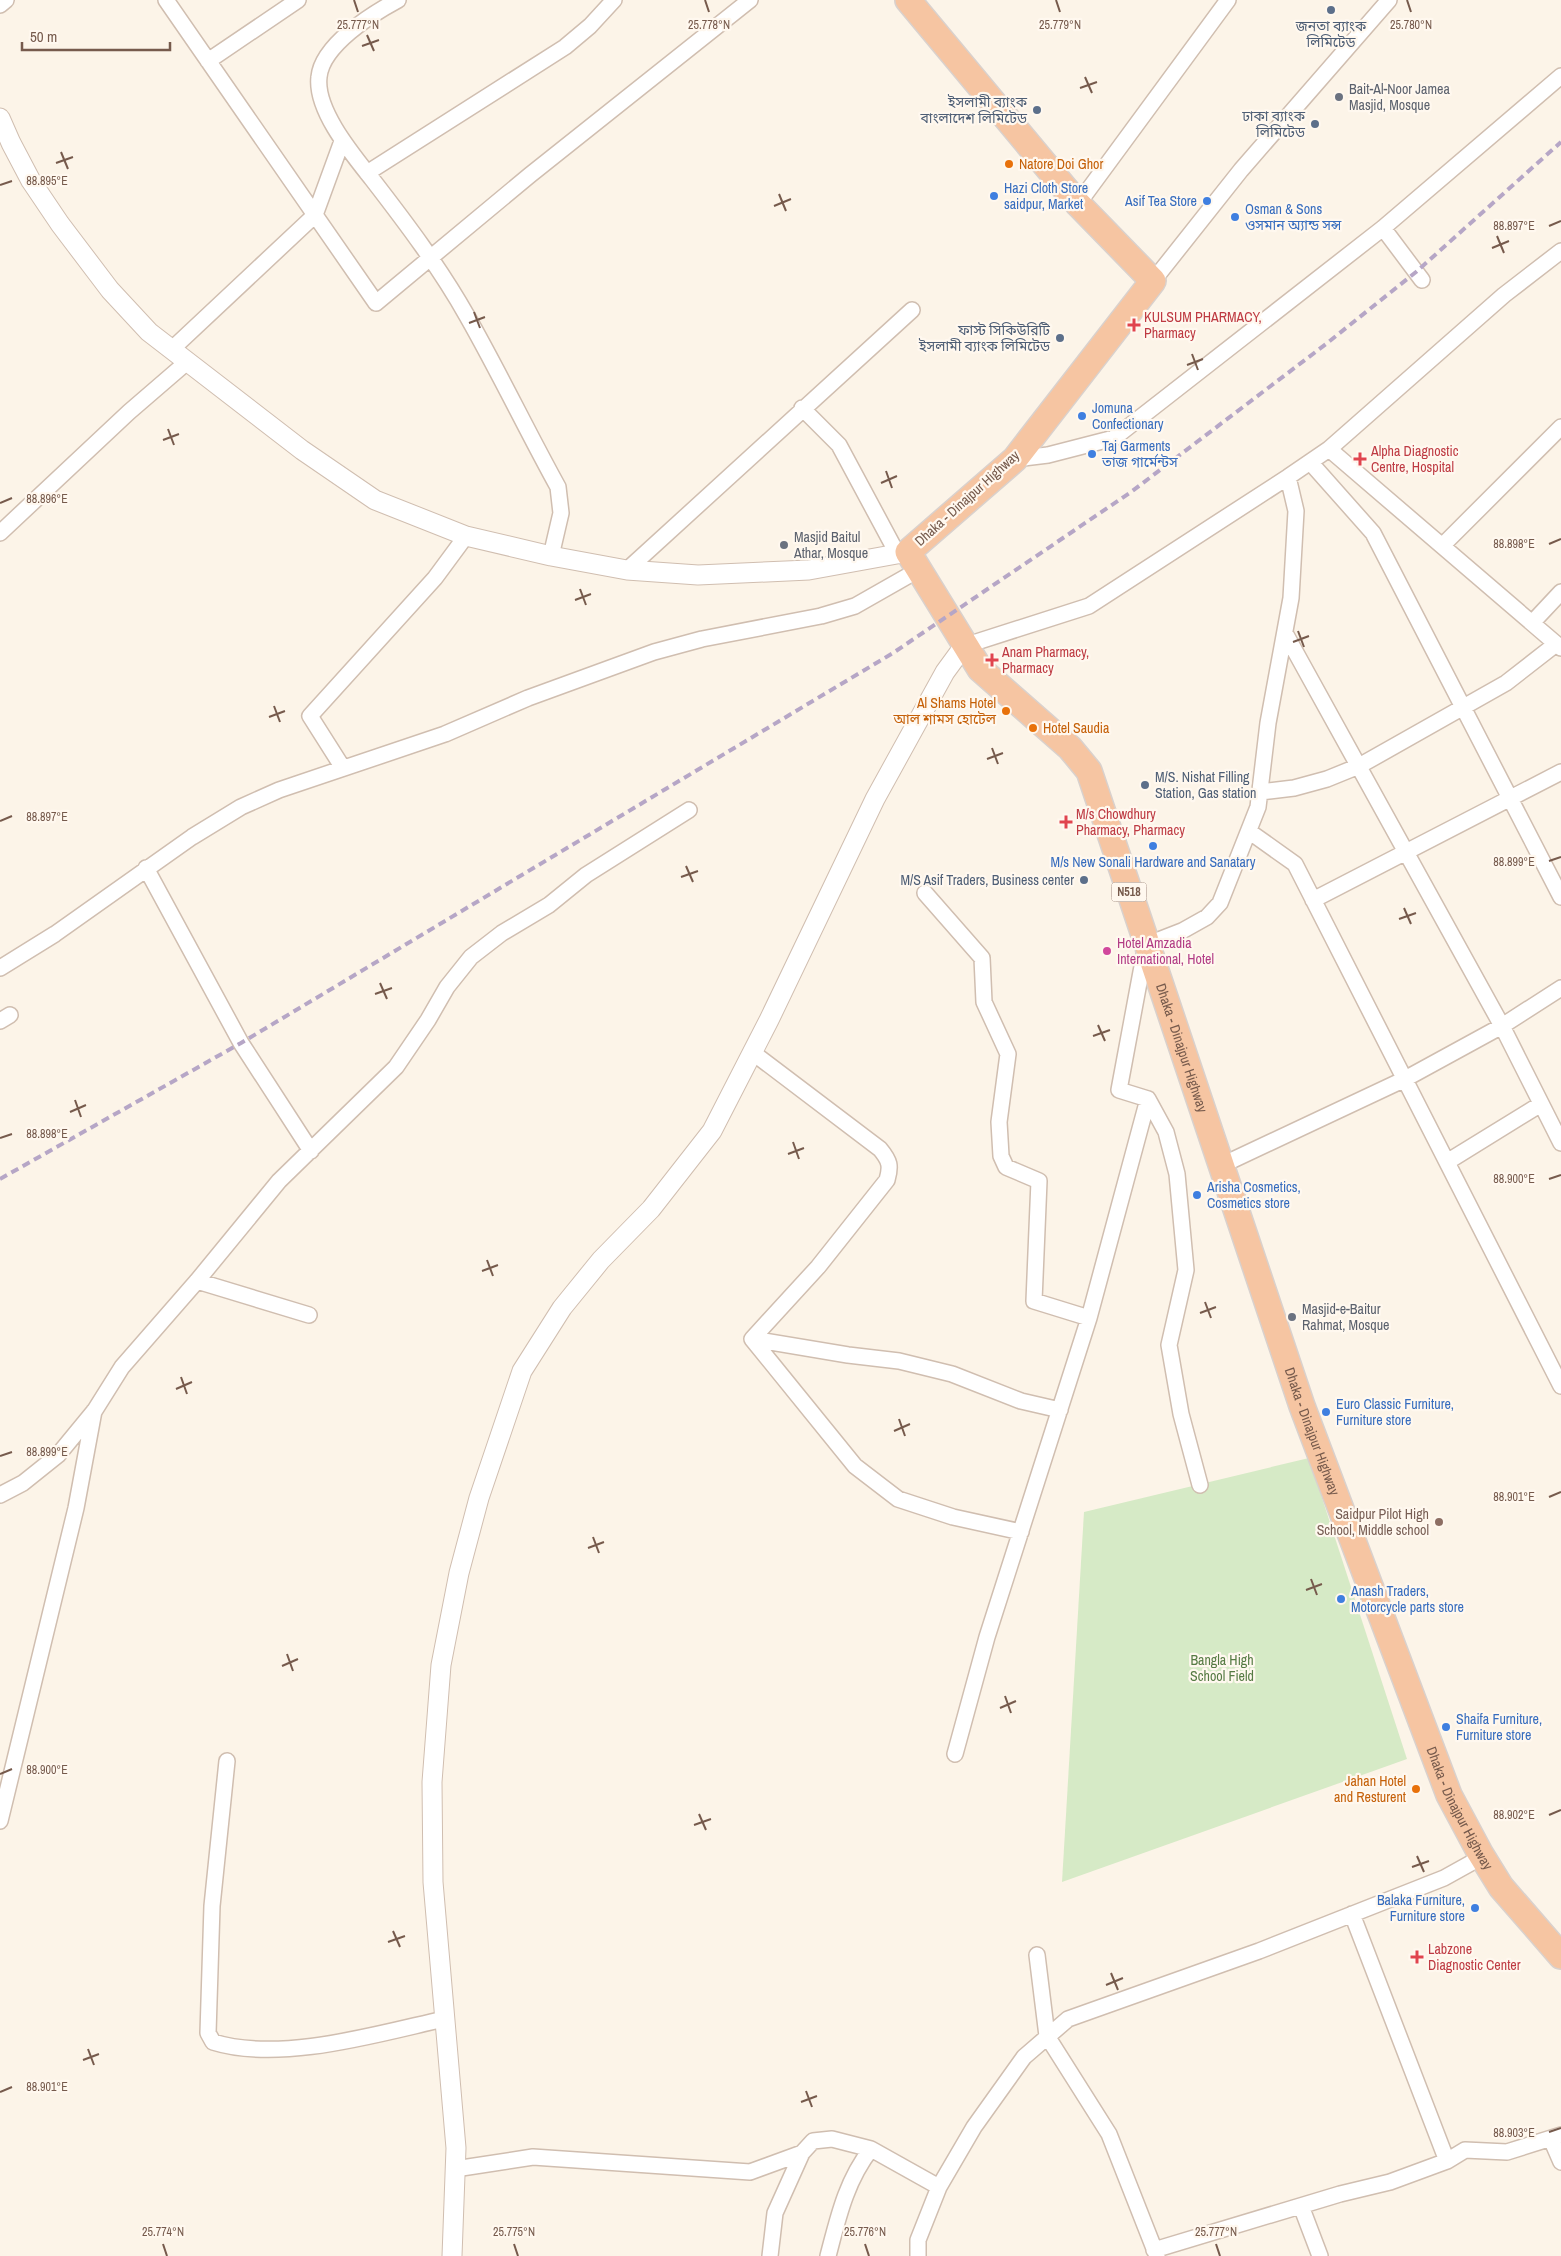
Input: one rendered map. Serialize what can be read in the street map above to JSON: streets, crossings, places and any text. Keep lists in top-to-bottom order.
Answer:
{
  "streets": {
    "highway": ["Dhaka - Dinajpur Highway", "N518"]
  },
  "parks": ["Bangla High School Field"],
  "places": {
    "other": [
      "জনতা ব্যাংক লিমিটেড",
      "Bait-Al-Noor Jamea Masjid, Mosque",
      "ইসলামী ব্যাংক বাংলাদেশ লিমিটেড",
      "ঢাকা ব্যাংক লিমিটেড",
      "Natore Doi Ghor",
      "Hazi Cloth Store saidpur, Market",
      "Asif Tea Store",
      "Osman & Sons ওসমান অ্যান্ড সন্স",
      "ফাস্ট সিকিউরিটি ইসলামী ব্যাংক লিমিটেড",
      "Jomuna Confectionary",
      "Taj Garments তাজ গার্মেন্টস",
      "Masjid Baitul Athar, Mosque",
      "Al Shams Hotel আল শামস হোটেল",
      "Hotel Saudia",
      "M/S. Nishat Filling Station, Gas station",
      "M/s New Sonali Hardware and Sanatary",
      "M/S Asif Traders, Business center",
      "Hotel Amzadia International, Hotel",
      "Arisha Cosmetics, Cosmetics store",
      "Masjid-e-Baitur Rahmat, Mosque",
      "Euro Classic Furniture, Furniture store",
      "Saidpur Pilot High School, Middle school",
      "Anash Traders, Motorcycle parts store",
      "Shaifa Furniture, Furniture store",
      "Jahan Hotel and Resturent",
      "Balaka Furniture, Furniture store"
    ],
    "health": [
      "KULSUM PHARMACY, Pharmacy",
      "Alpha Diagnostic Centre, Hospital",
      "Anam Pharmacy, Pharmacy",
      "M/s Chowdhury Pharmacy, Pharmacy",
      "Labzone Diagnostic Center"
    ]
  },
  "scale_bar": "50 m",
  "coordinates": [
    "25.777°N",
    "25.778°N",
    "25.779°N",
    "25.780°N",
    "88.895°E",
    "88.897°E",
    "88.896°E",
    "88.898°E",
    "88.899°E",
    "88.900°E",
    "88.901°E",
    "88.902°E",
    "88.903°E",
    "25.774°N",
    "25.775°N",
    "25.776°N"
  ]
}
